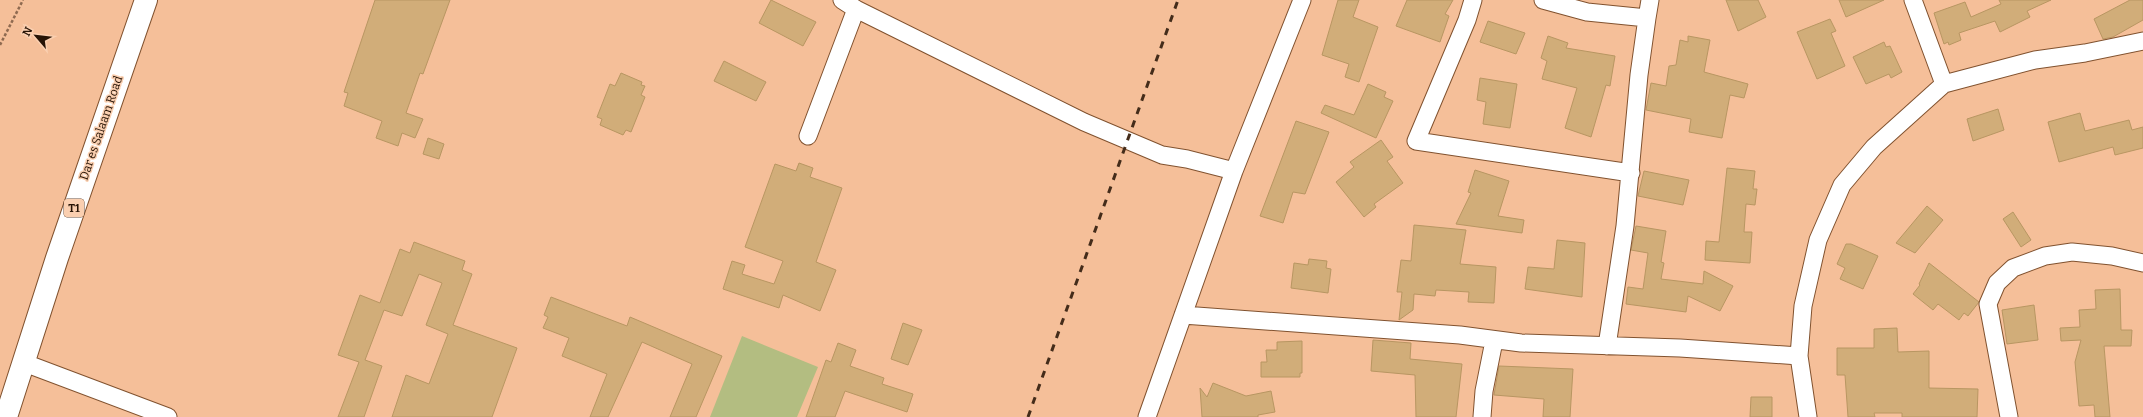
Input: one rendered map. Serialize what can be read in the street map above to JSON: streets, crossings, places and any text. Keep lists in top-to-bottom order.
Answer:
{
  "streets": {
    "highway": ["Dar es Salaam Road", "T1"]
  },
  "north": "top left"
}
